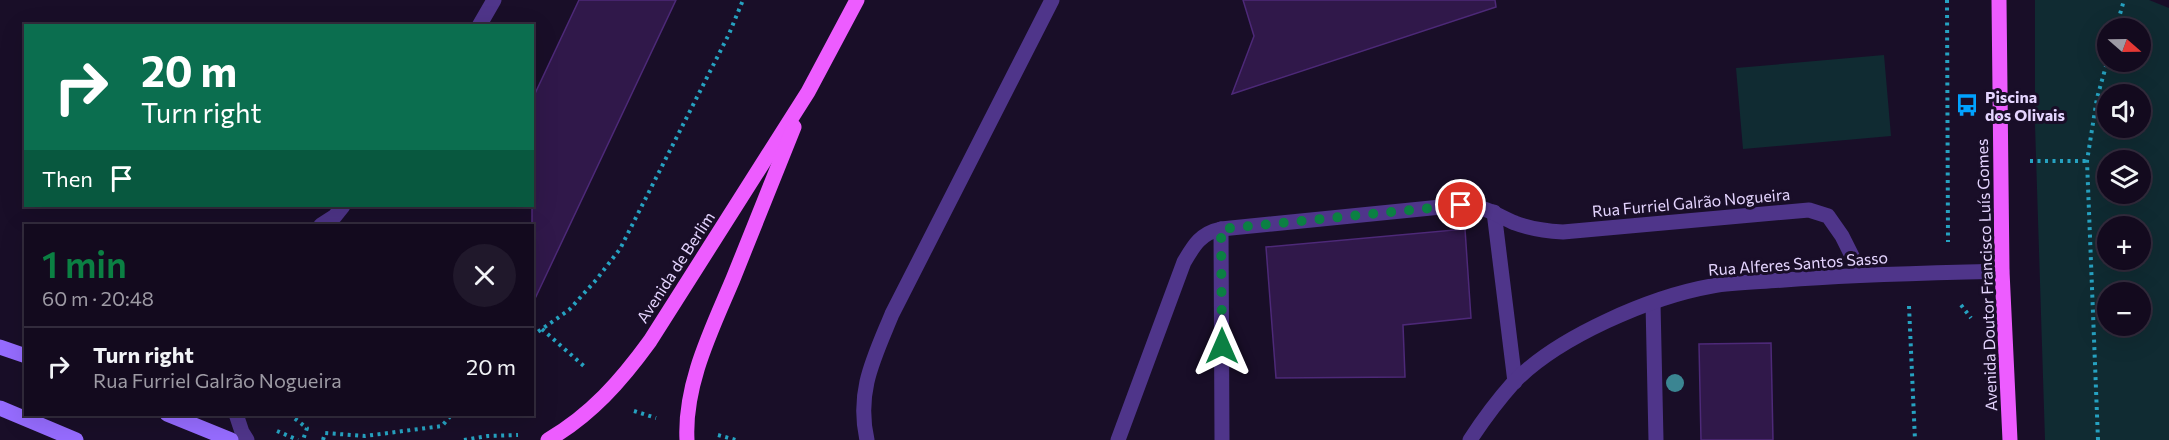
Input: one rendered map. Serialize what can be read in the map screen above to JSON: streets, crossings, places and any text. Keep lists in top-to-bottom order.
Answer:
{
  "streets": {
    "main road": ["Avenida de Berlim", "Avenida Doutor Francisco Luís Gomes"],
    "street": ["Rua Furriel Galrão Nogueira", "Rua Alferes Santos Sasso"]
  },
  "crossings": [
    ["Rua Furriel Galrão Nogueira", "Rua Alferes Santos Sasso"],
    ["Rua Alferes Santos Sasso", "Avenida Doutor Francisco Luís Gomes"]
  ],
  "places": {
    "bus stop": ["Piscina dos Olivais"]
  },
  "north": "right",
  "page": {
    "map_buttons": ["+", "−"],
    "turn": ["20 m", "Turn right"],
    "then": "Then",
    "heading": ["1 min", "60 m · 20:48"],
    "list": [
      {
        "name": "Turn right",
        "note": "Rua Furriel Galrão Nogueira",
        "value": "20 m"
      }
    ]
  }
}
